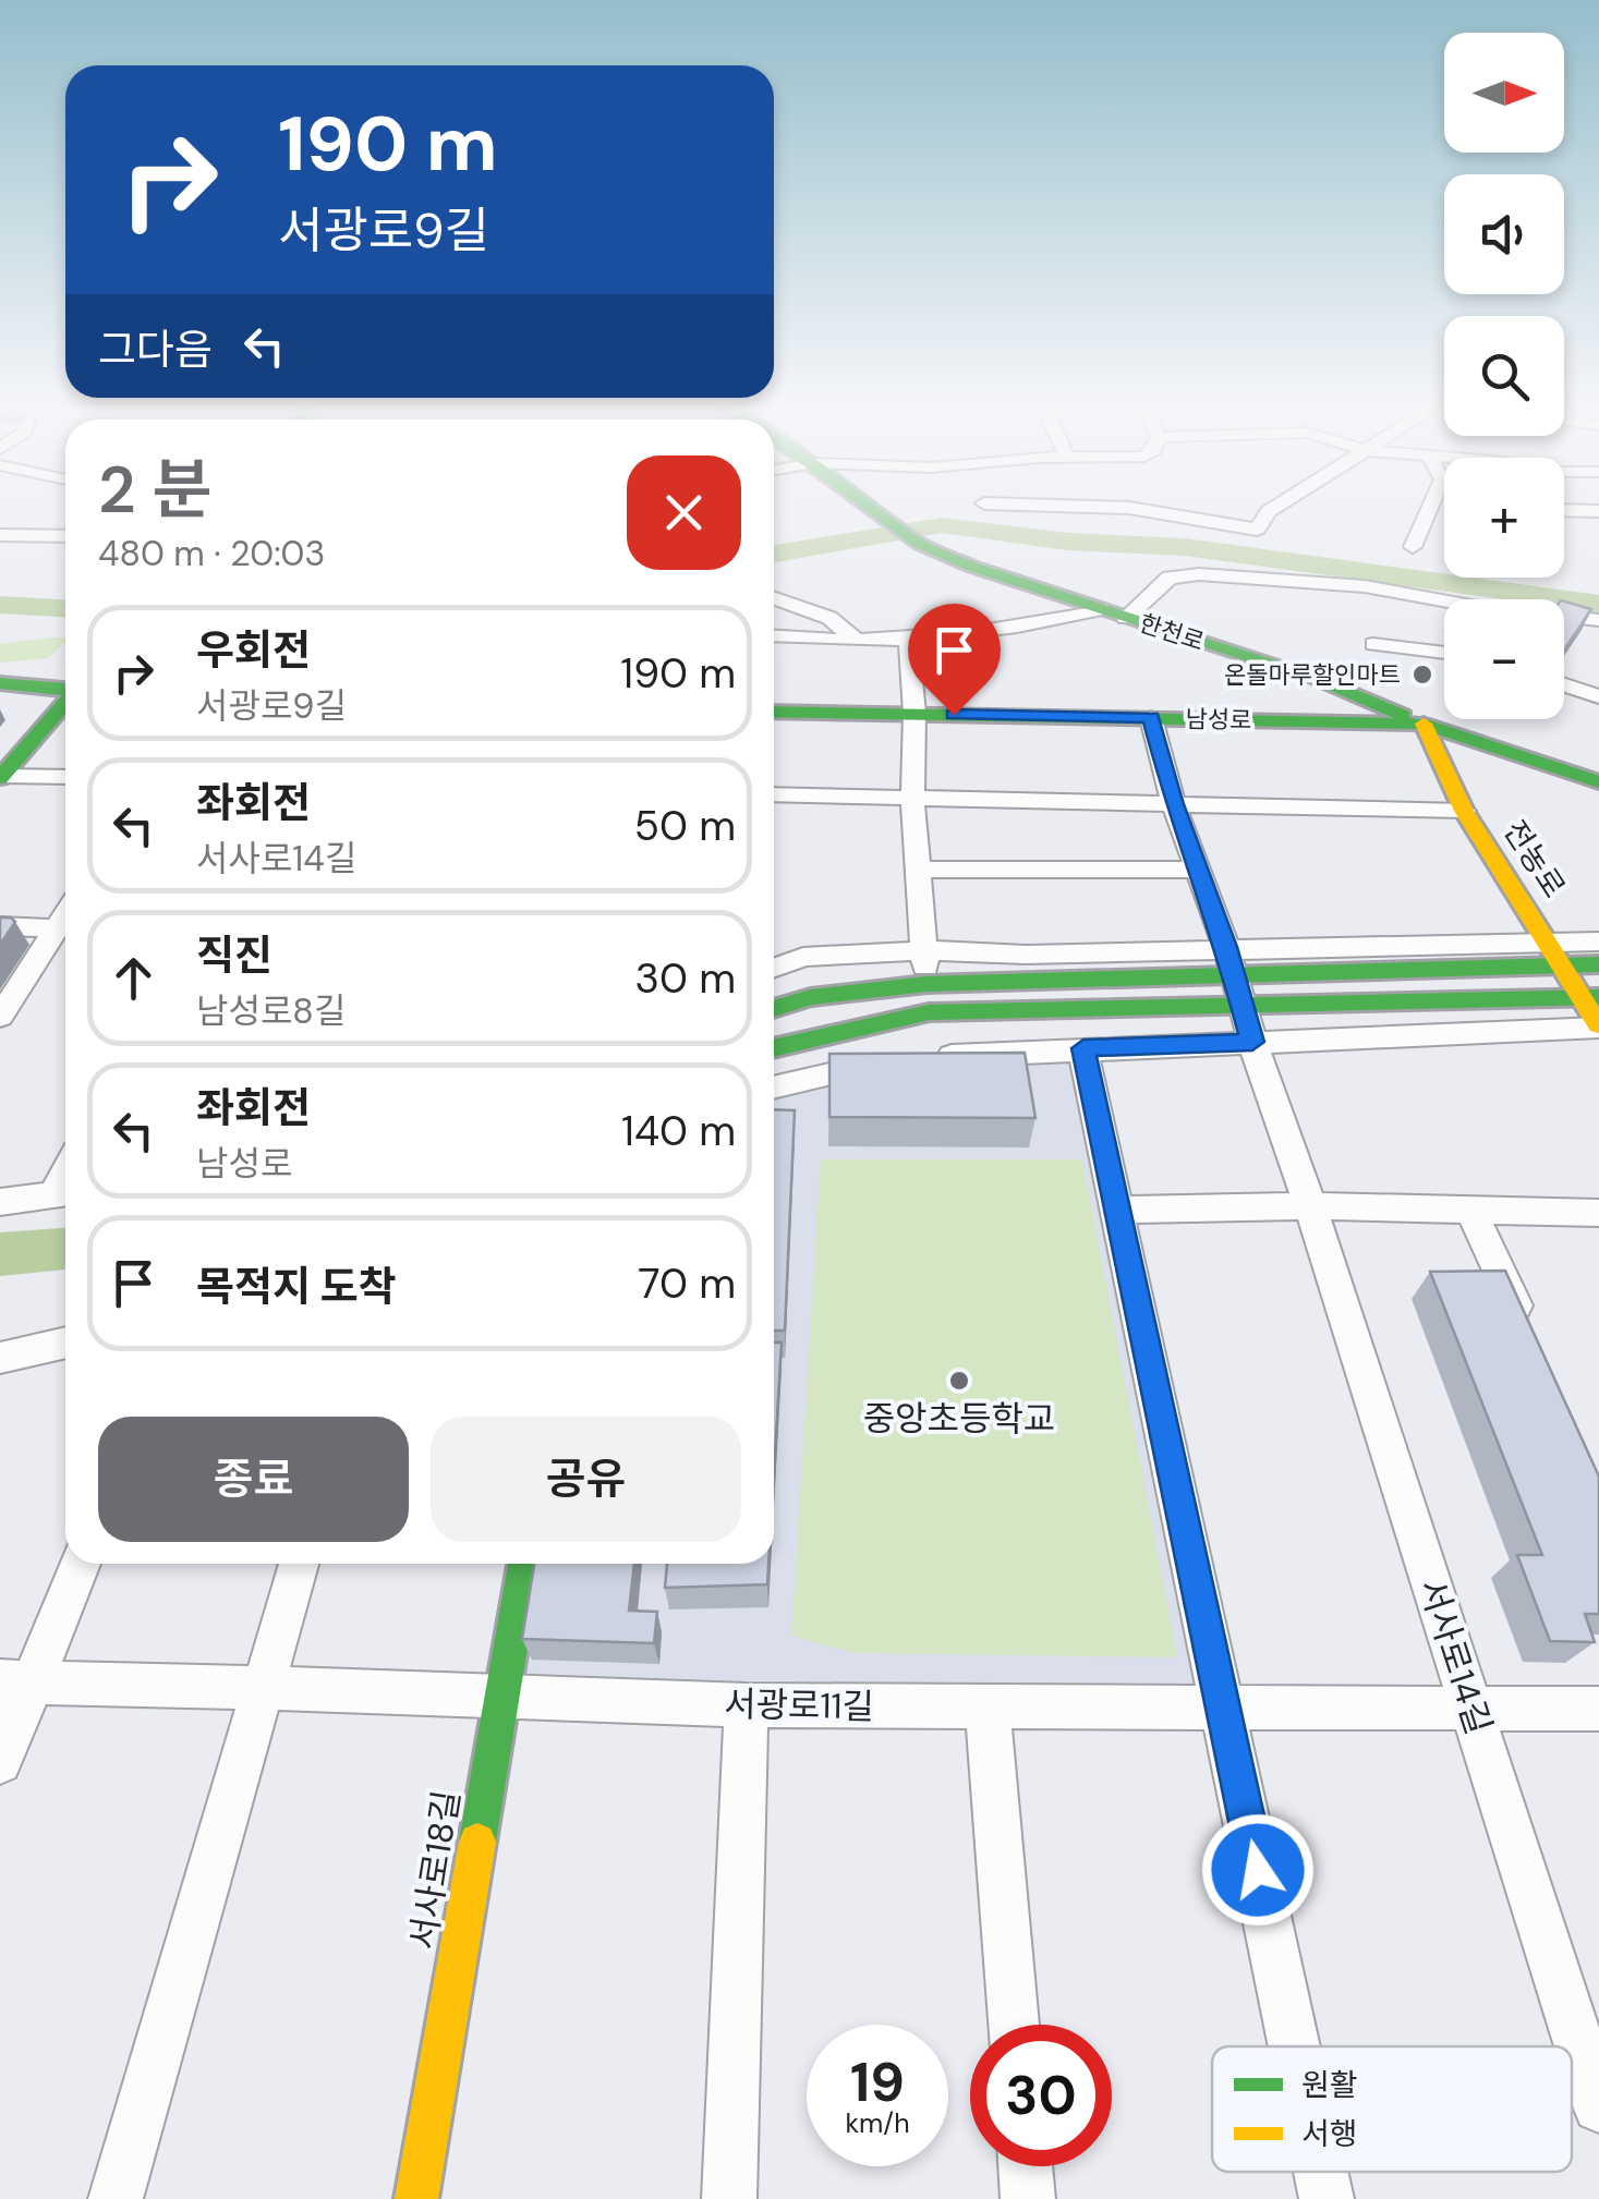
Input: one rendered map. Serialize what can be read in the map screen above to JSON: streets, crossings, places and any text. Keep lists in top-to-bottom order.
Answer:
{
  "streets": {
    "street": [
      "한천로",
      "남성로",
      "전농로",
      "서사로14길",
      "서광로11길",
      "서사로18길"
    ]
  },
  "crossings": [
    ["한천로", "남성로"],
    ["한천로", "전농로"],
    ["남성로", "전농로"],
    ["남성로", "서사로14길"],
    ["서사로14길", "서광로11길"],
    ["서광로11길", "서사로18길"]
  ],
  "places": ["온돌마루할인마트", "중앙초등학교"],
  "legend": ["원활", "서행"],
  "north": "right",
  "page": {
    "map_buttons": ["+", "−"],
    "turn": ["190 m", "서광로9길"],
    "then": "그다음",
    "heading": ["2 분", "480 m · 20:03"],
    "list": [
      {
        "name": "우회전",
        "note": "서광로9길",
        "value": "190 m"
      },
      {
        "name": "좌회전",
        "note": "서사로14길",
        "value": "50 m"
      },
      {
        "name": "직진",
        "note": "남성로8길",
        "value": "30 m"
      },
      {
        "name": "좌회전",
        "note": "남성로",
        "value": "140 m"
      },
      {
        "name": "목적지 도착",
        "value": "70 m"
      }
    ],
    "buttons": ["종료", "공유"],
    "speed": "19 km/h",
    "limit": "30"
  }
}
